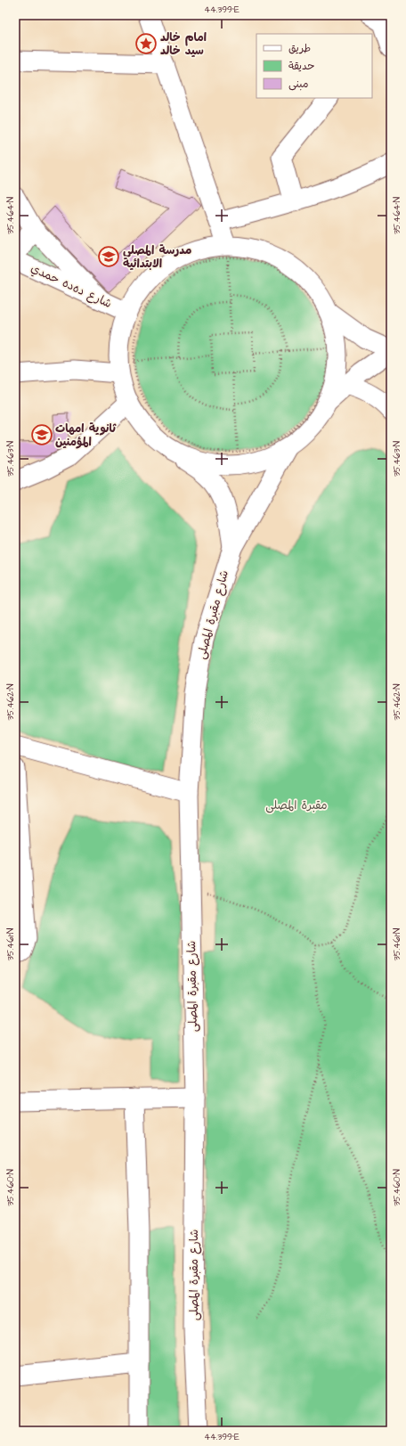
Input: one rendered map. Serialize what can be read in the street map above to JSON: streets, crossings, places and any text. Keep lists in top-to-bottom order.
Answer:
{
  "streets": {
    "street": ["شارع دەدە حمدي", "شارع مقبرة المصلى"]
  },
  "parks": ["مقبرة المصلى"],
  "places": {
    "place": ["امام خالد سيد خالد"],
    "school or university": ["مدرسة المصلى الابتدائية", "ثانوية امهات المؤمنين"]
  },
  "legend": ["طريق", "حديقة", "مبنى"],
  "coordinates": [
    "44.399°E",
    "35.464°N",
    "35.463°N",
    "35.462°N",
    "35.461°N",
    "35.460°N"
  ]
}
